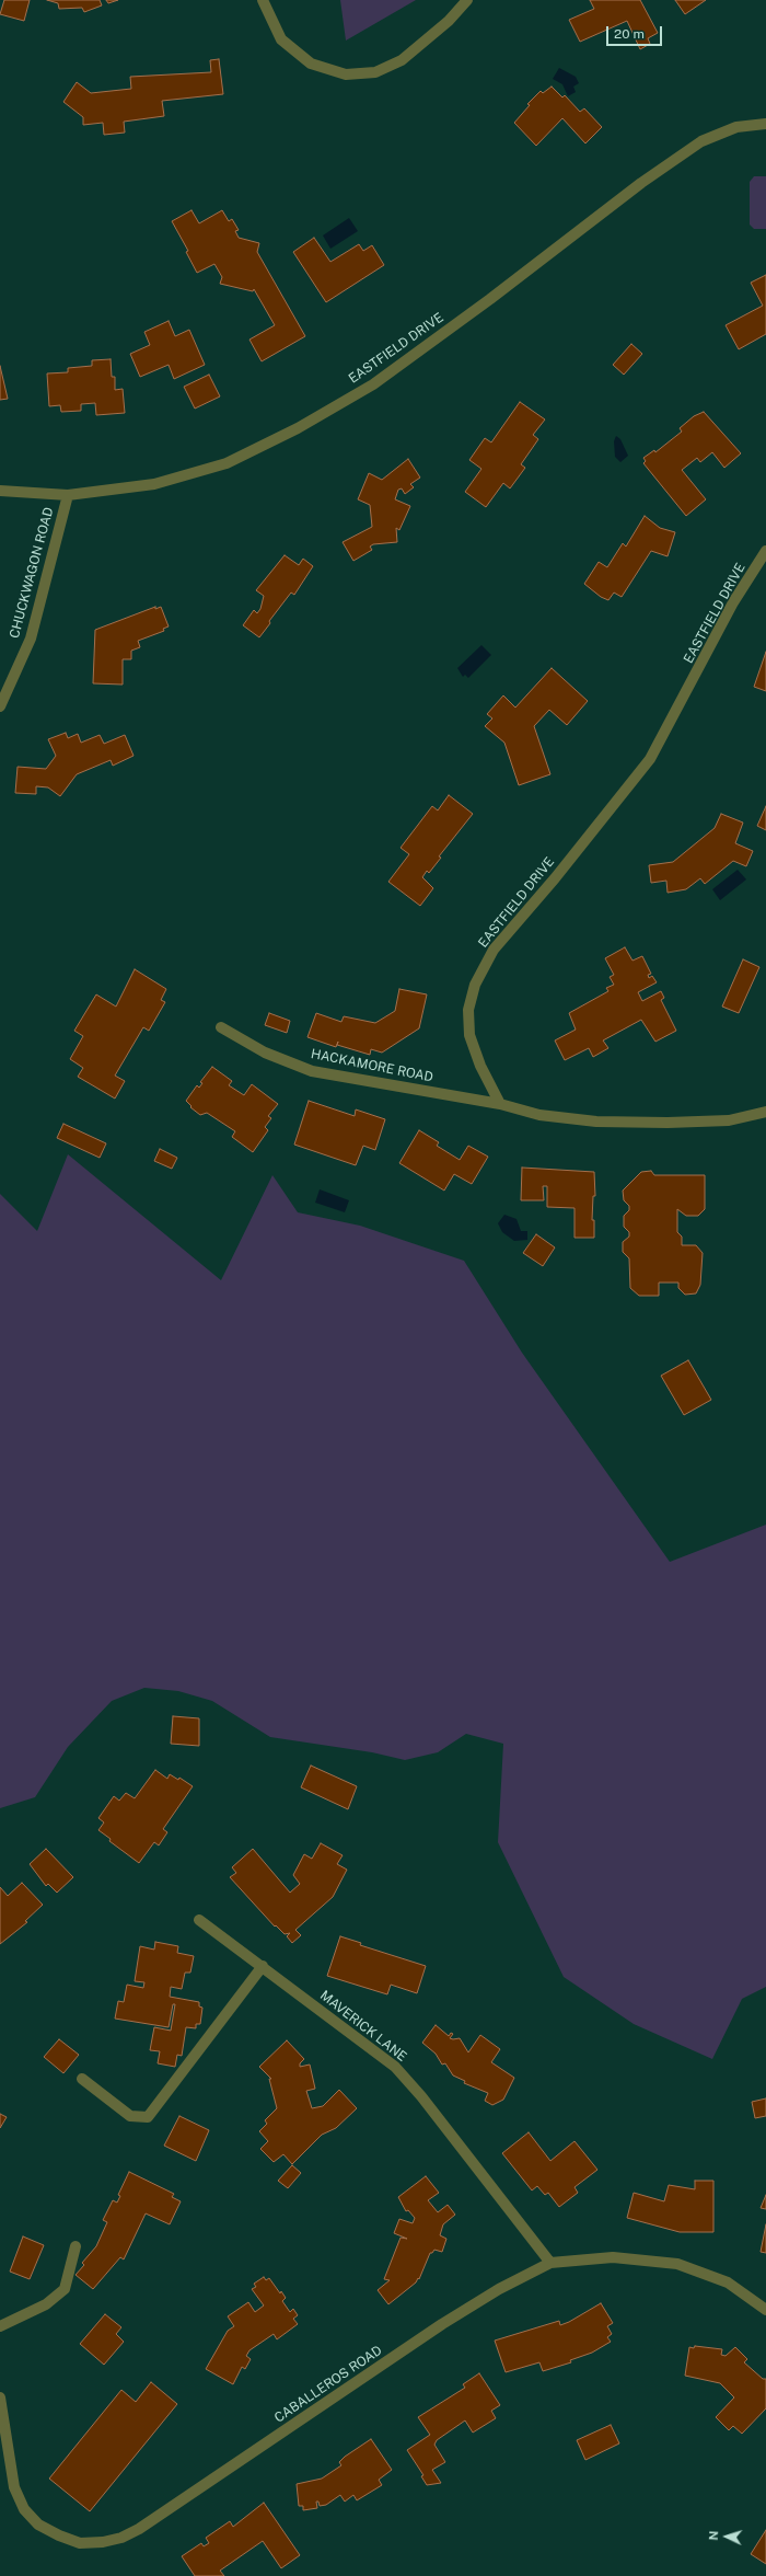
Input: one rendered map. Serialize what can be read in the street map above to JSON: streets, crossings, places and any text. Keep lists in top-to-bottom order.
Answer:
{
  "streets": {
    "street": [
      "EASTFIELD DRIVE",
      "CHUCKWAGON ROAD",
      "HACKAMORE ROAD",
      "MAVERICK LANE",
      "CABALLEROS ROAD"
    ]
  },
  "crossings": [
    ["EASTFIELD DRIVE", "CHUCKWAGON ROAD"],
    ["EASTFIELD DRIVE", "HACKAMORE ROAD"],
    ["MAVERICK LANE", "CABALLEROS ROAD"]
  ],
  "scale_bar": "20 m",
  "north": "left"
}
